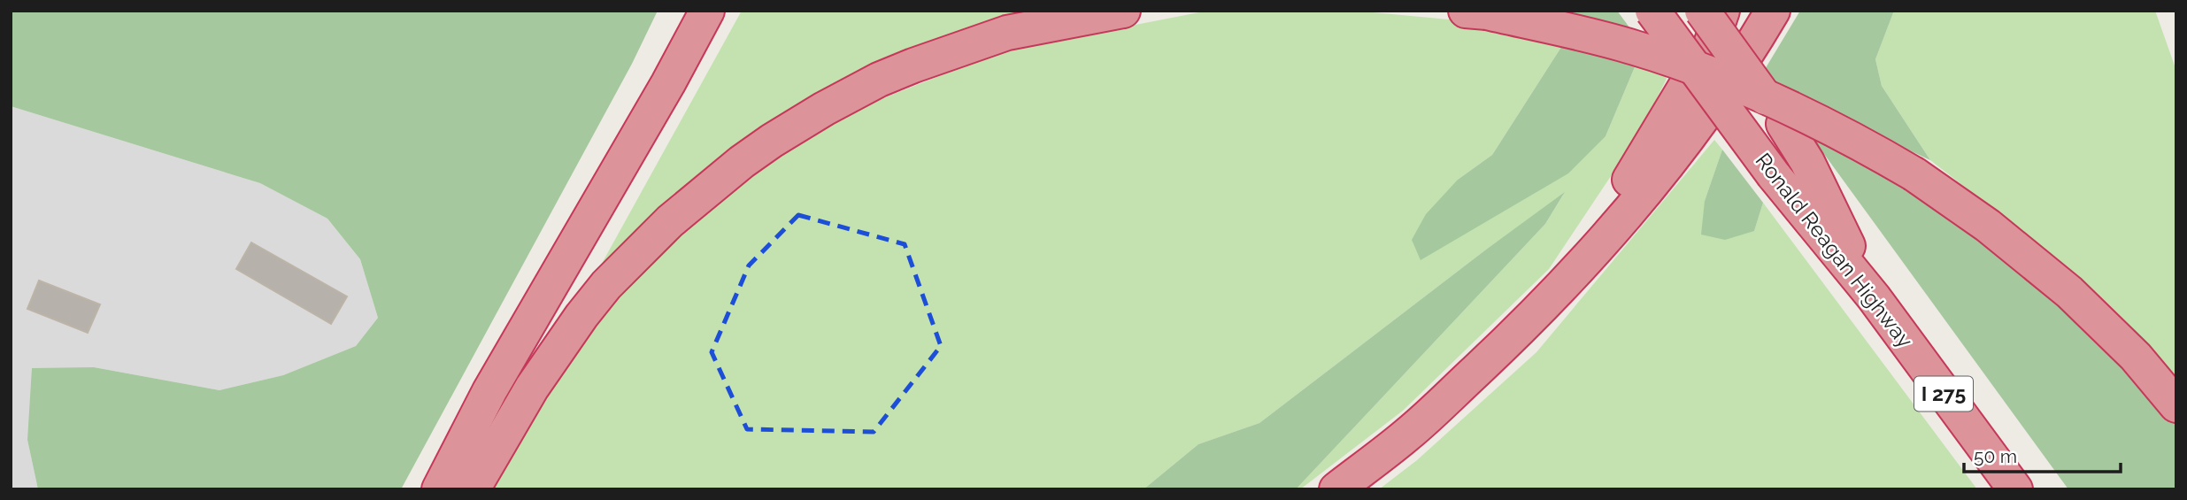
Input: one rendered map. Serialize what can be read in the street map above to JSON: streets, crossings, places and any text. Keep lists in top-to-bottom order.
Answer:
{
  "streets": {
    "highway": ["Ronald Reagan Highway", "I 275"]
  },
  "scale_bar": "50 m"
}
